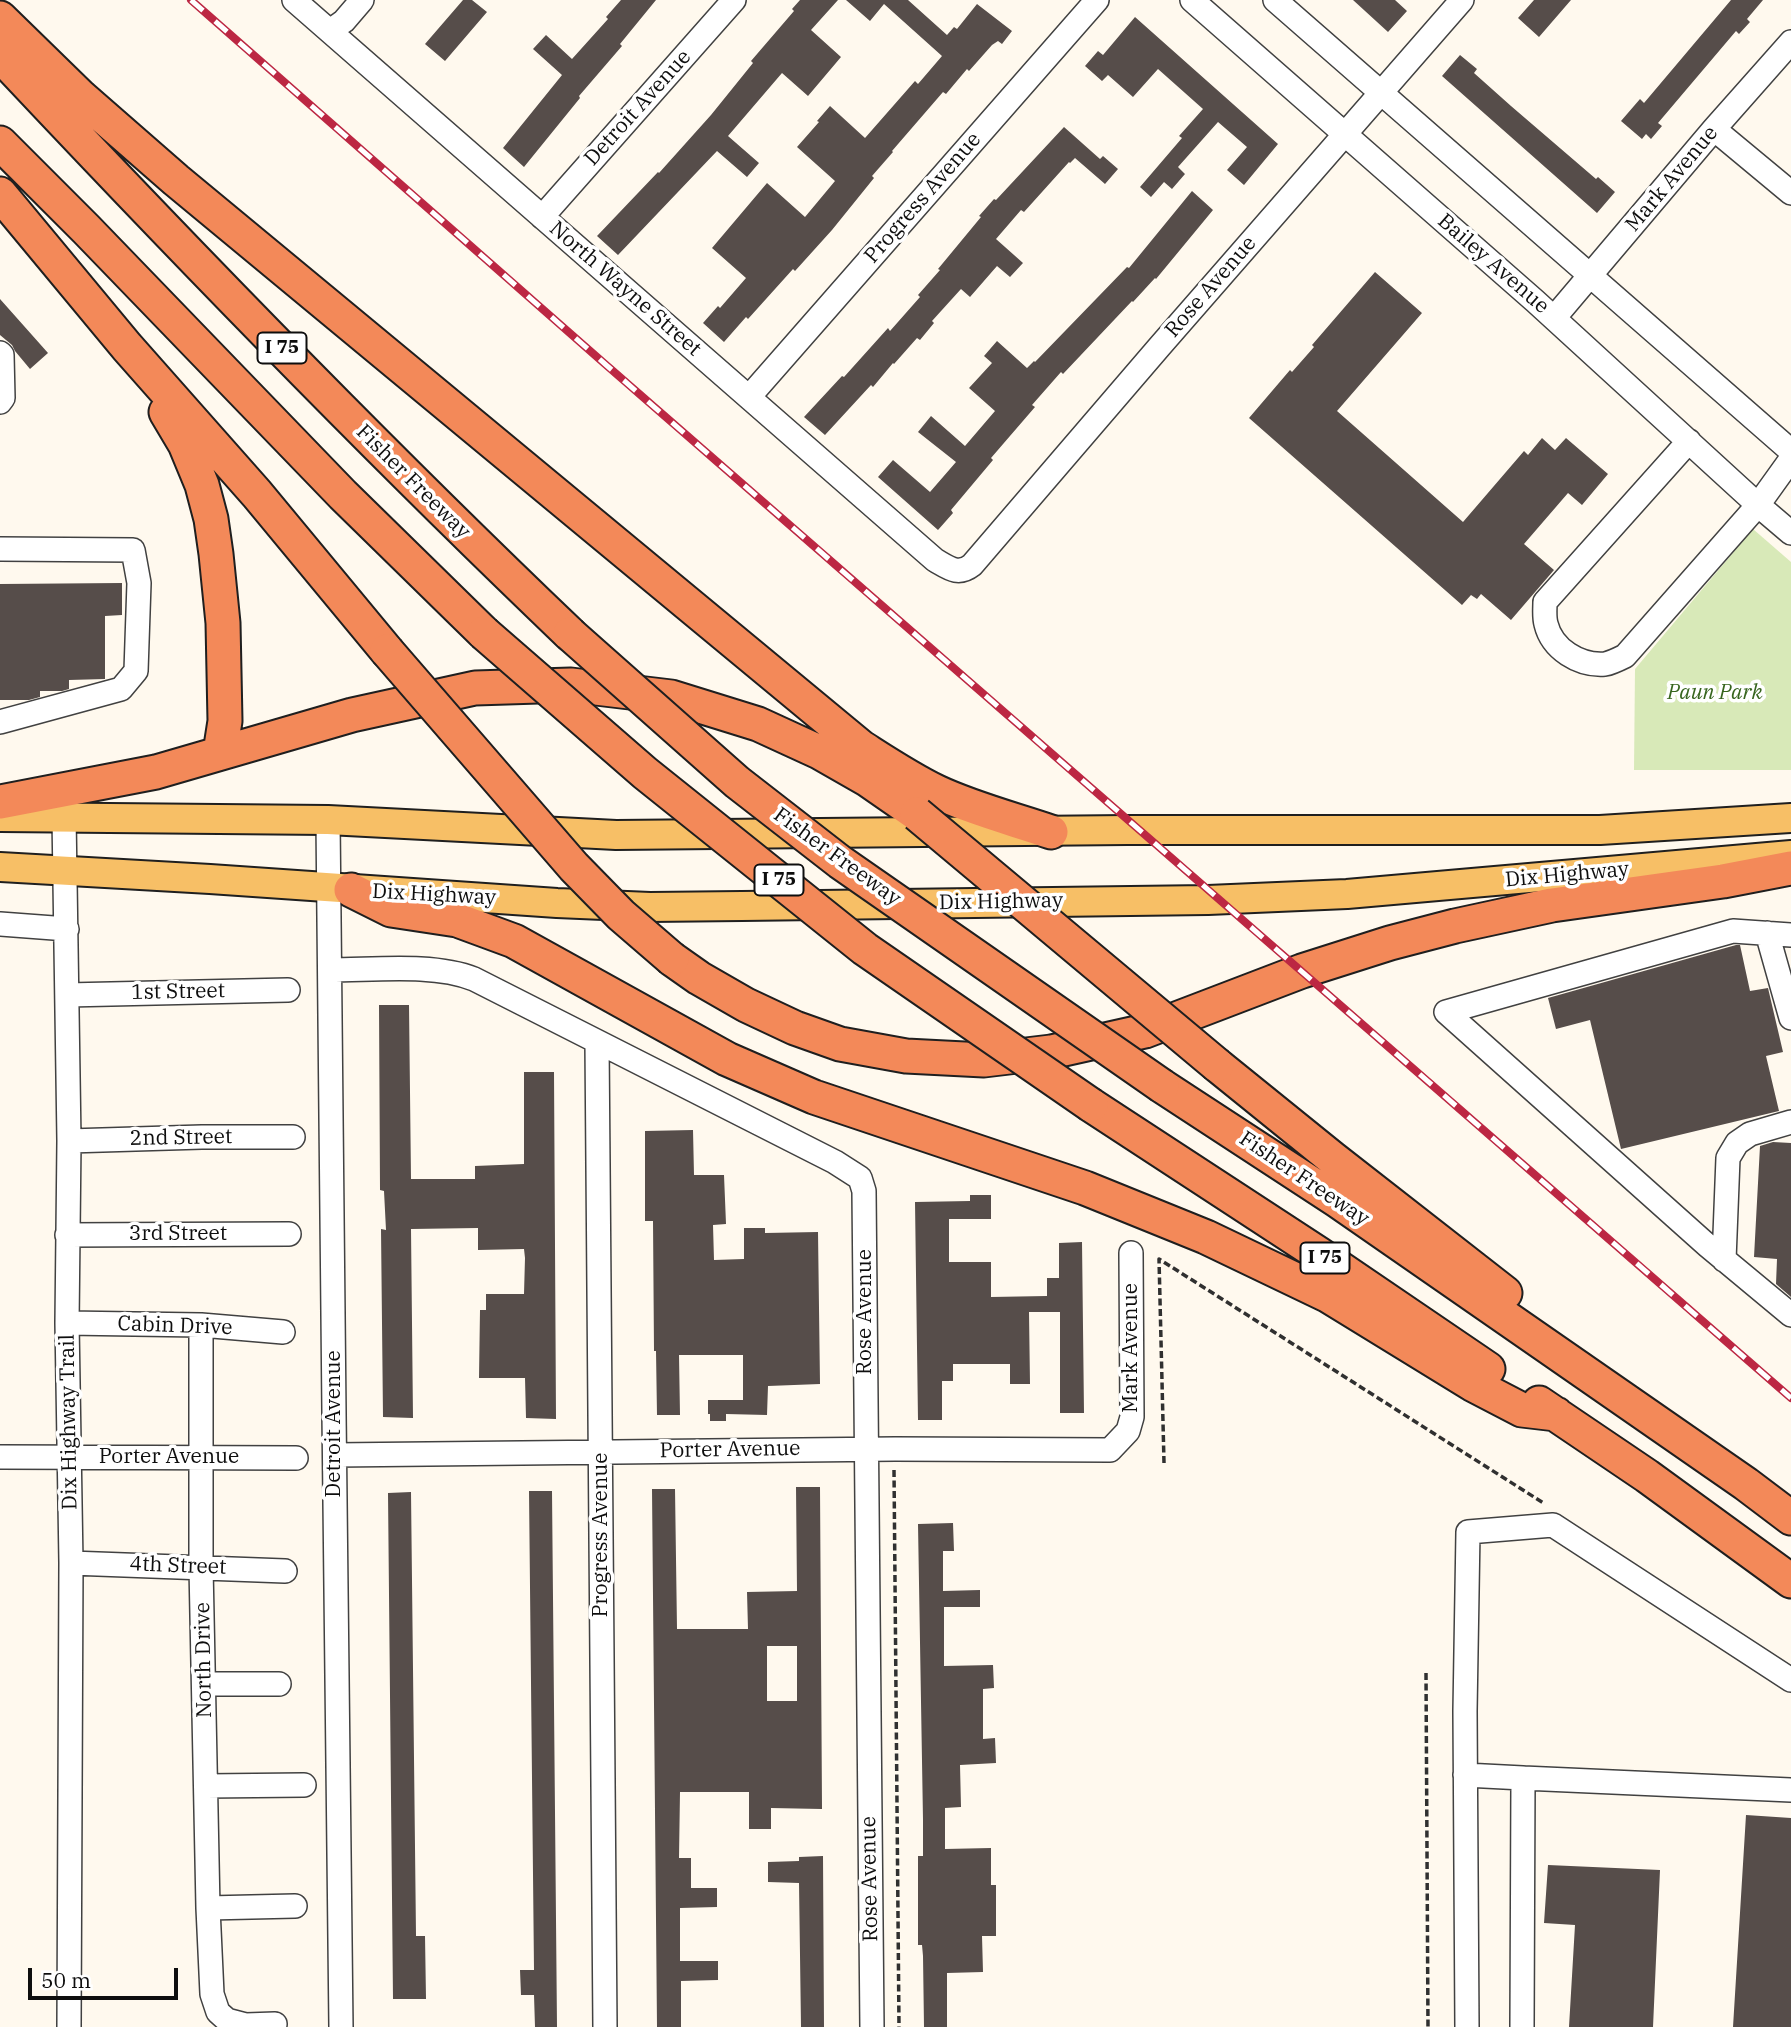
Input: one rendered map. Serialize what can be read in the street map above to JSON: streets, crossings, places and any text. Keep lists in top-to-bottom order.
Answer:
{
  "streets": {
    "highway": ["I 75", "Fisher Freeway"],
    "main road": ["Dix Highway"],
    "street": [
      "Detroit Avenue",
      "Mark Avenue",
      "Progress Avenue",
      "Bailey Avenue",
      "Rose Avenue",
      "North Wayne Street",
      "1st Street",
      "2nd Street",
      "3rd Street",
      "Cabin Drive",
      "Dix Highway Trail",
      "Porter Avenue",
      "4th Street",
      "North Drive"
    ]
  },
  "crossings": [
    ["Detroit Avenue", "Rose Avenue"],
    ["Detroit Avenue", "North Wayne Street"],
    ["Detroit Avenue", "Dix Highway"],
    ["Detroit Avenue", "Porter Avenue"],
    ["Mark Avenue", "Bailey Avenue"],
    ["Mark Avenue", "Porter Avenue"],
    ["Progress Avenue", "Rose Avenue"],
    ["Progress Avenue", "North Wayne Street"],
    ["Progress Avenue", "Porter Avenue"],
    ["Bailey Avenue", "Rose Avenue"],
    ["Rose Avenue", "North Wayne Street"],
    ["Rose Avenue", "Porter Avenue"],
    ["Dix Highway", "Dix Highway Trail"],
    ["1st Street", "Dix Highway Trail"],
    ["2nd Street", "Dix Highway Trail"],
    ["3rd Street", "Dix Highway Trail"],
    ["Cabin Drive", "Dix Highway Trail"],
    ["Cabin Drive", "North Drive"],
    ["Dix Highway Trail", "Porter Avenue"],
    ["Dix Highway Trail", "4th Street"],
    ["Porter Avenue", "North Drive"],
    ["4th Street", "North Drive"]
  ],
  "parks": ["Paun Park"],
  "scale_bar": "50 m"
}
